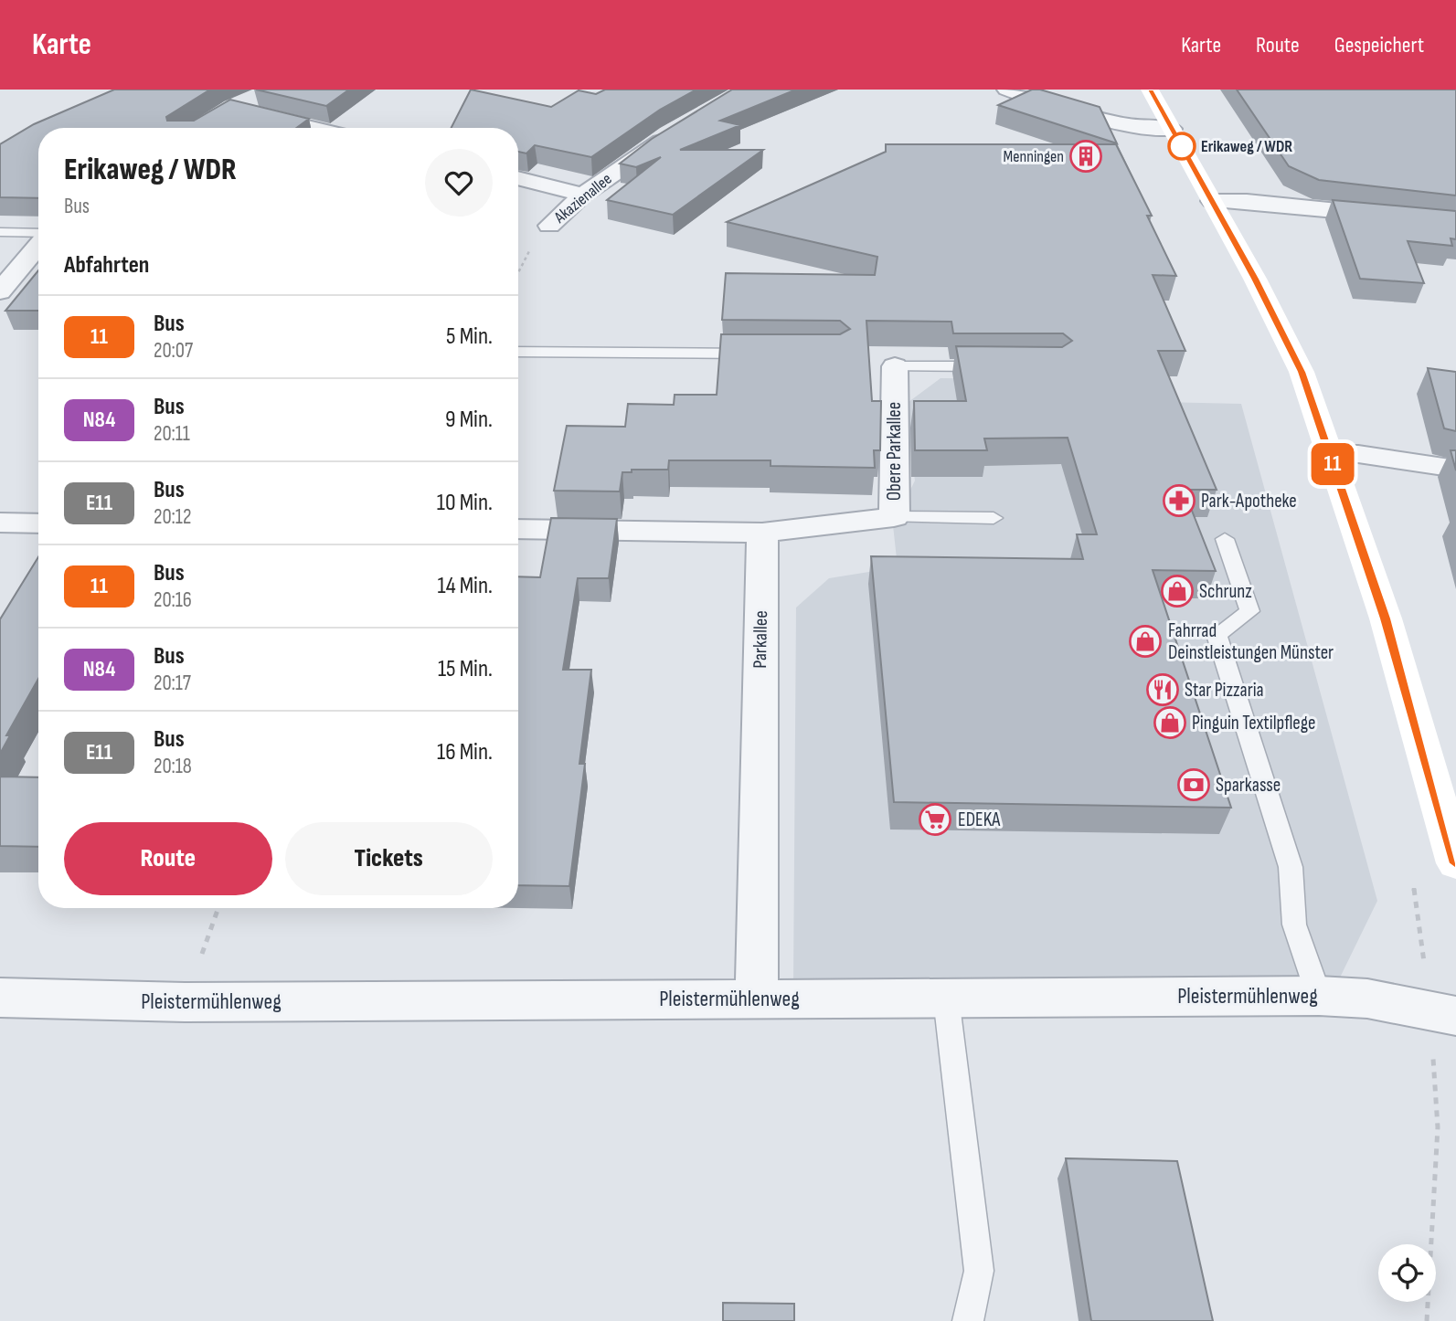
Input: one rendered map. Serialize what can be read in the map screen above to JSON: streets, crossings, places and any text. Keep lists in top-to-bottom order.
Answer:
{
  "streets": {
    "street": [
      "Akazienallee",
      "Obere Parkallee",
      "Parkallee",
      "Pleistermühlenweg"
    ]
  },
  "crossings": [
    ["Obere Parkallee", "Parkallee"],
    ["Parkallee", "Pleistermühlenweg"]
  ],
  "places": {
    "other": ["Erikaweg / WDR"],
    "building": ["Menningen"],
    "pharmacy": ["Park-Apotheke"],
    "shop": ["Schrunz", "Fahrrad Deinstleistungen Münster", "Pinguin Textilpflege"],
    "restaurant": ["Star Pizzaria"],
    "bank": ["Sparkasse"],
    "supermarket": ["EDEKA"]
  },
  "lines": ["bus line 11"],
  "page": {
    "header": "Karte",
    "nav": ["Karte", "Route", "Gespeichert"],
    "on_map": "11",
    "heading": [
      ["Erikaweg / WDR", "Bus"],
      "Abfahrten"
    ],
    "list": [
      {
        "mark": "11",
        "name": "Bus",
        "note": "20:07",
        "value": "5 Min."
      },
      {
        "mark": "N84",
        "name": "Bus",
        "note": "20:11",
        "value": "9 Min."
      },
      {
        "mark": "E11",
        "name": "Bus",
        "note": "20:12",
        "value": "10 Min."
      },
      {
        "mark": "11",
        "name": "Bus",
        "note": "20:16",
        "value": "14 Min."
      },
      {
        "mark": "N84",
        "name": "Bus",
        "note": "20:17",
        "value": "15 Min."
      },
      {
        "mark": "E11",
        "name": "Bus",
        "note": "20:18",
        "value": "16 Min."
      }
    ],
    "buttons": ["Route", "Tickets"]
  }
}
